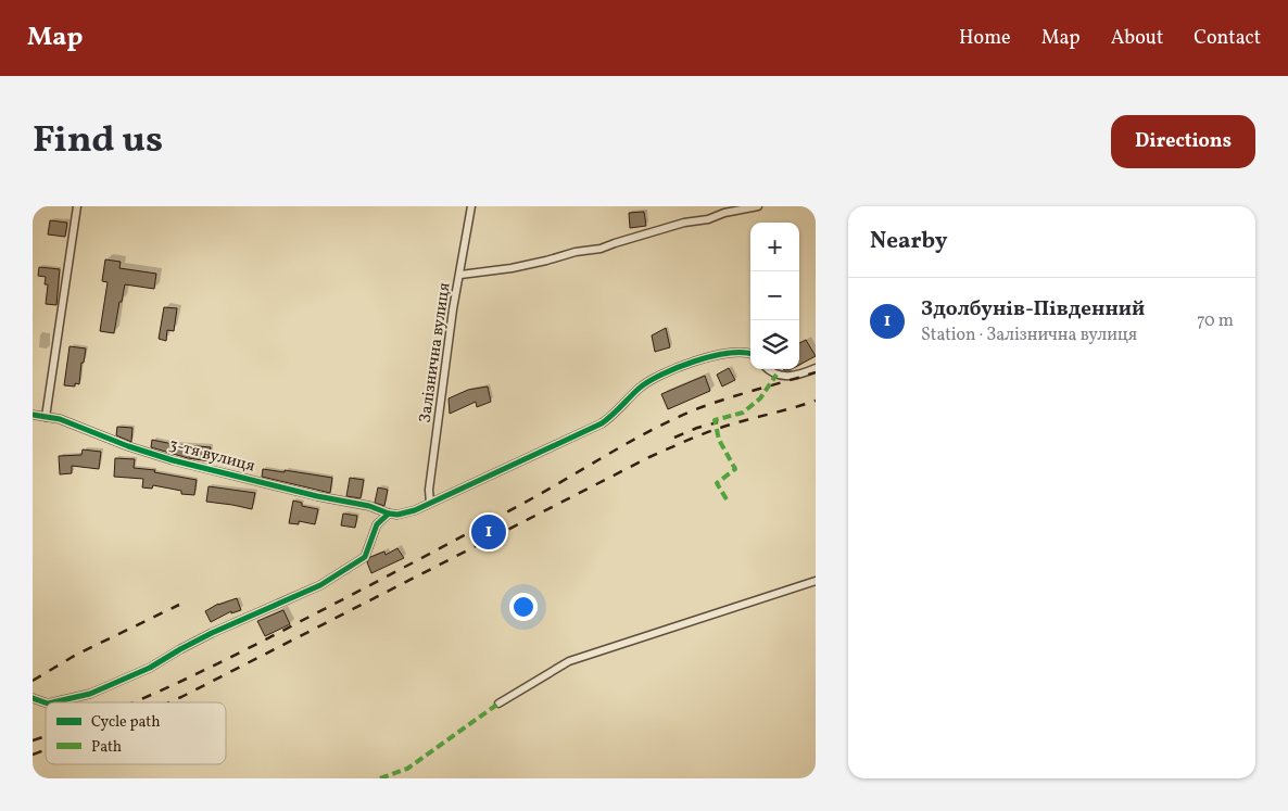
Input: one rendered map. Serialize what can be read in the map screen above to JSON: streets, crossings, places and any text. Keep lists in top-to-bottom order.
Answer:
{
  "streets": {
    "street": ["Залізнична вулиця", "3-тя вулиця"]
  },
  "legend": ["Cycle path", "Path"],
  "page": {
    "header": "Map",
    "nav": [
      "Home",
      "Map",
      "About",
      "Contact"
    ],
    "title": "Find us",
    "buttons": "Directions",
    "heading": "Nearby",
    "map_buttons": ["+", "−"],
    "list": [
      {
        "mark": "1",
        "name": "Здолбунів-Південний",
        "note": "Station · Залізнична вулиця",
        "value": "70 m"
      }
    ],
    "pins": "1"
  }
}
